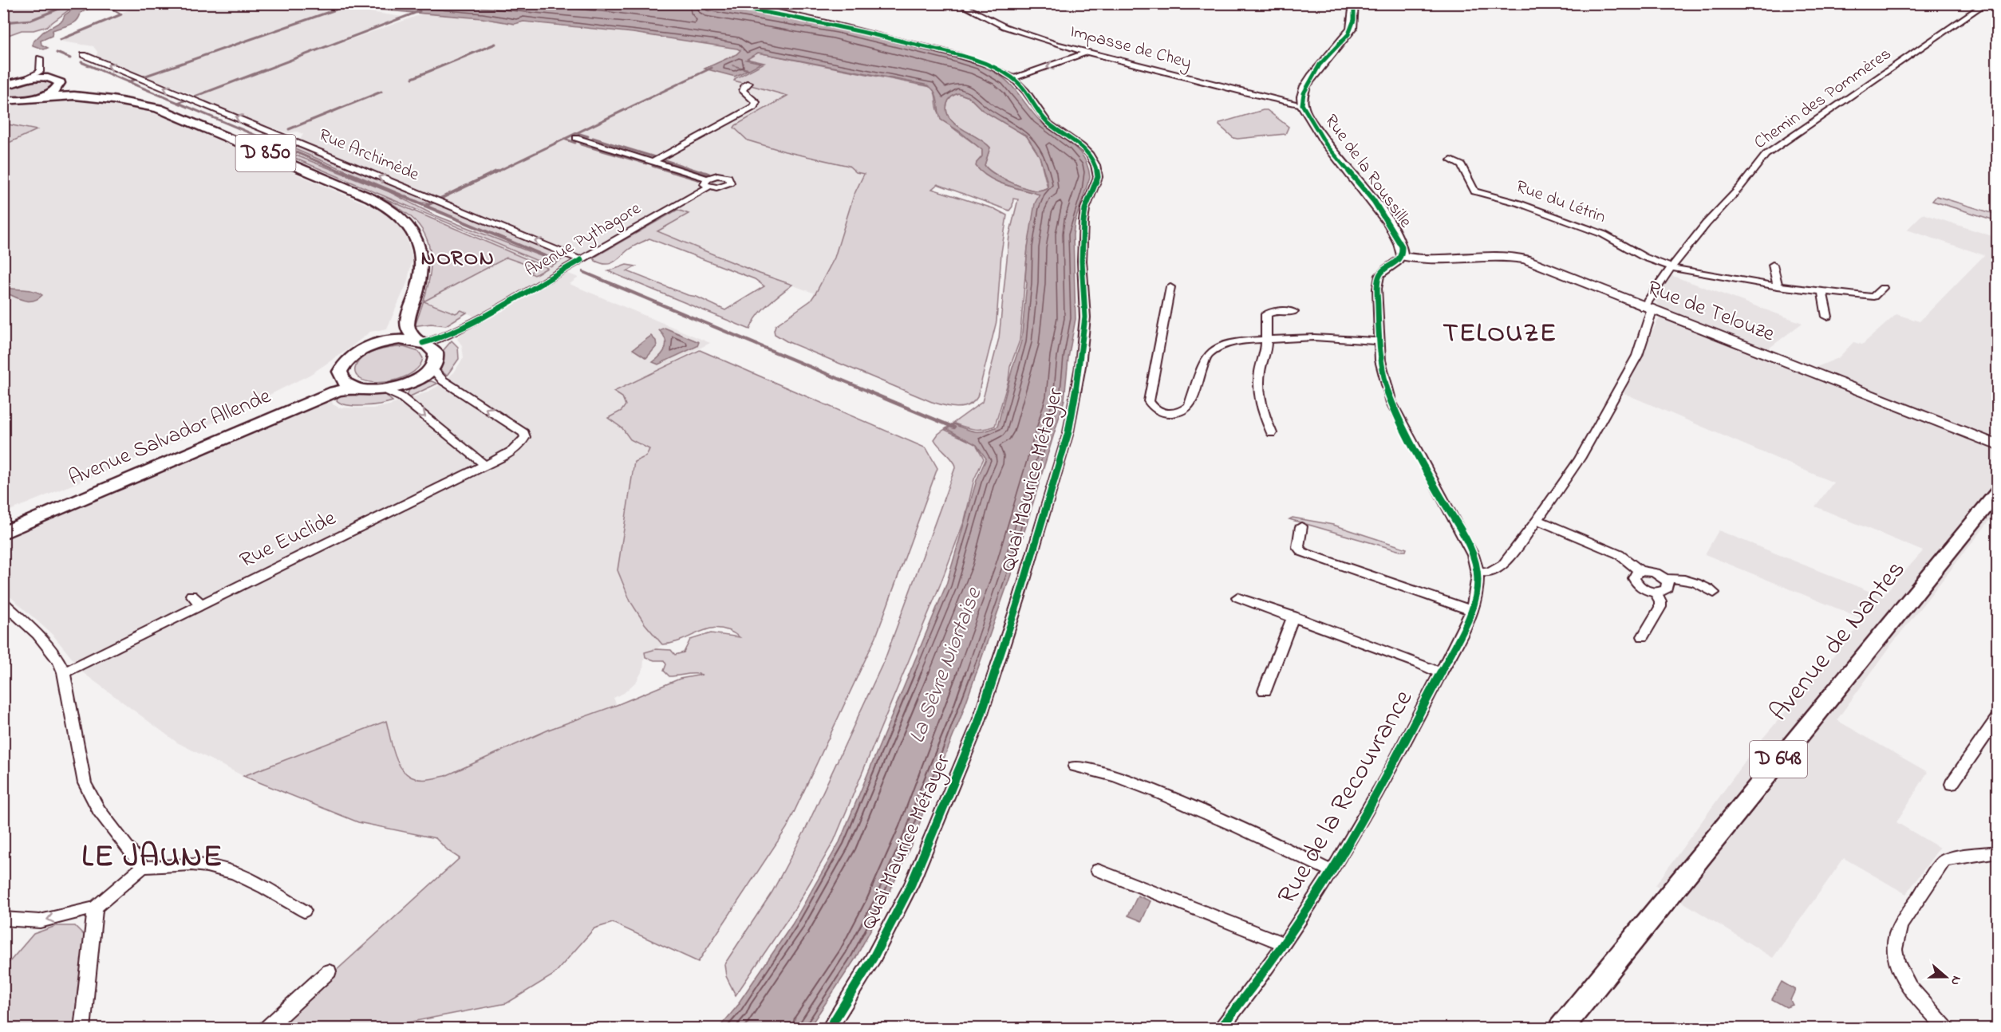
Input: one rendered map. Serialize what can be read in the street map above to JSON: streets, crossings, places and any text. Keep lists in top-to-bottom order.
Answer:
{
  "streets": {
    "main road": [
      "D 850",
      "Avenue Salvador Allende",
      "Avenue de Nantes",
      "D 648"
    ],
    "street": [
      "Impasse de Chey",
      "Chemin des Pommères",
      "Rue Archimède",
      "Rue de la Roussille",
      "Rue du Létrin",
      "Avenue Pythagore",
      "Rue de Telouze",
      "Quai Maurice Métayer",
      "Rue Euclide",
      "Rue de la Recouvrance"
    ]
  },
  "crossings": [
    ["Impasse de Chey", "Rue de la Roussille"],
    ["Chemin des Pommères", "Rue du Létrin"],
    ["Chemin des Pommères", "Rue de Telouze"],
    ["D 850", "Avenue Pythagore"],
    ["Rue Archimède", "Avenue Pythagore"],
    ["Rue de la Roussille", "Rue de Telouze"],
    ["Rue de la Roussille", "Rue de la Recouvrance"],
    ["Avenue Salvador Allende", "Rue Euclide"]
  ],
  "one_way": ["Rue Archimède"],
  "districts": ["NORON", "TELOUZE", "LE JAUNE"],
  "water": ["La Sèvre Niortaise"],
  "north": "right"
}
